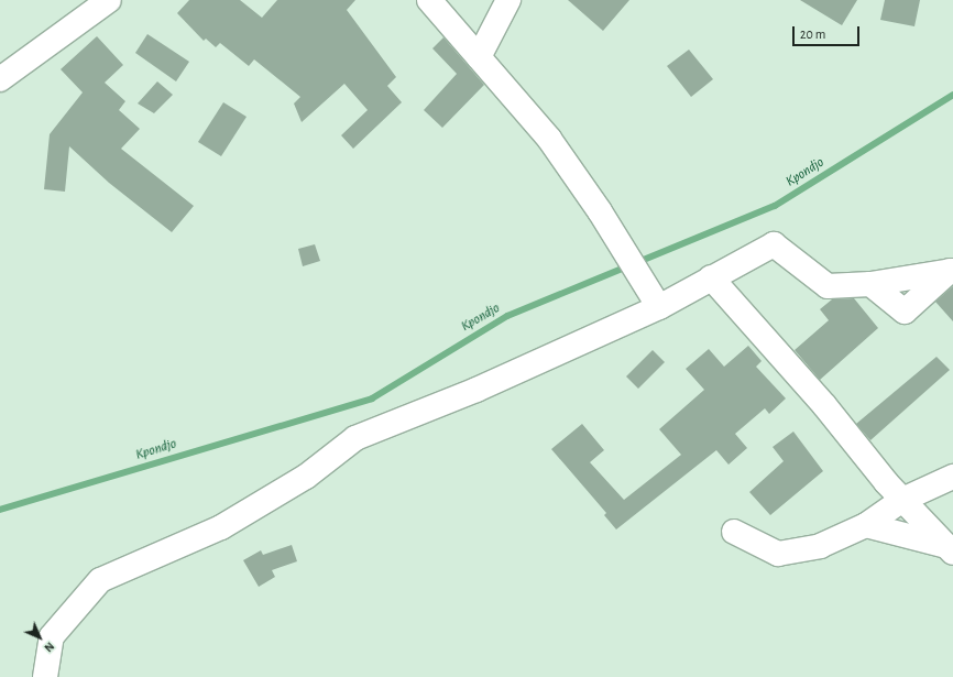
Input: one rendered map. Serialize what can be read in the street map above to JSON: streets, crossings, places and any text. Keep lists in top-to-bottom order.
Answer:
{
  "water": ["Kpondjo"],
  "scale_bar": "20 m",
  "north": "bottom right"
}
